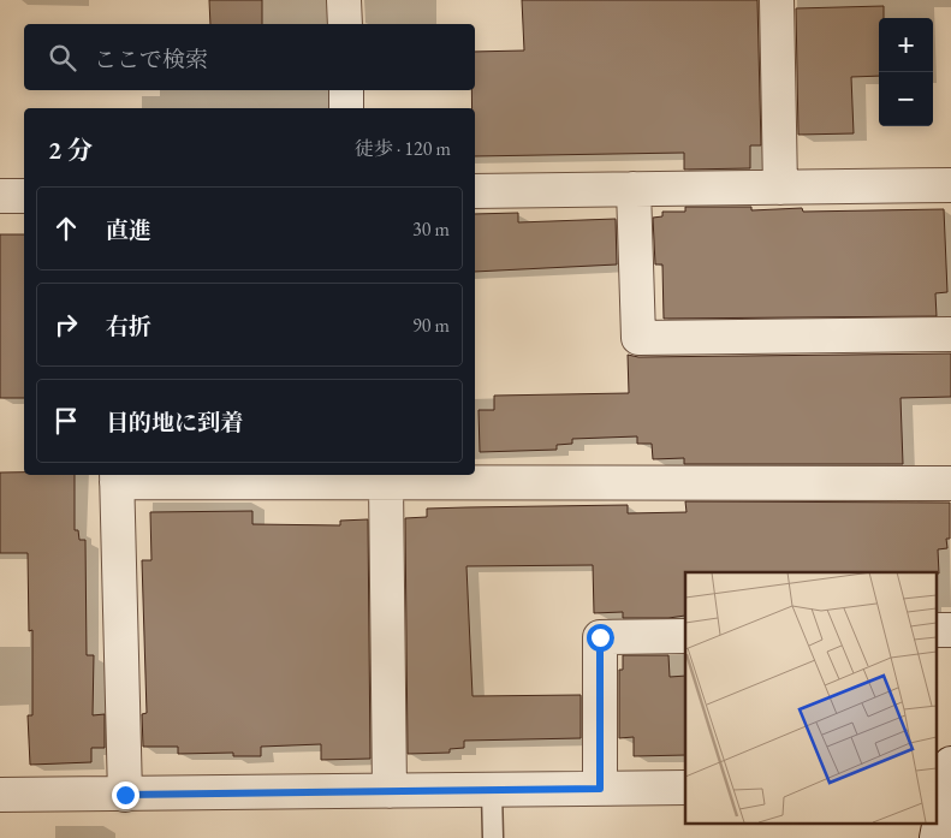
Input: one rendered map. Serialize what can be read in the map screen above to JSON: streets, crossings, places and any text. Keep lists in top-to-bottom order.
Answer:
{
  "page": {
    "map_buttons": ["+", "−"],
    "search": "ここで検索",
    "heading": ["2 分", "徒歩 · 120 m"],
    "list": [
      ["直進", "30 m"],
      ["右折", "90 m"],
      "目的地に到着"
    ]
  }
}
